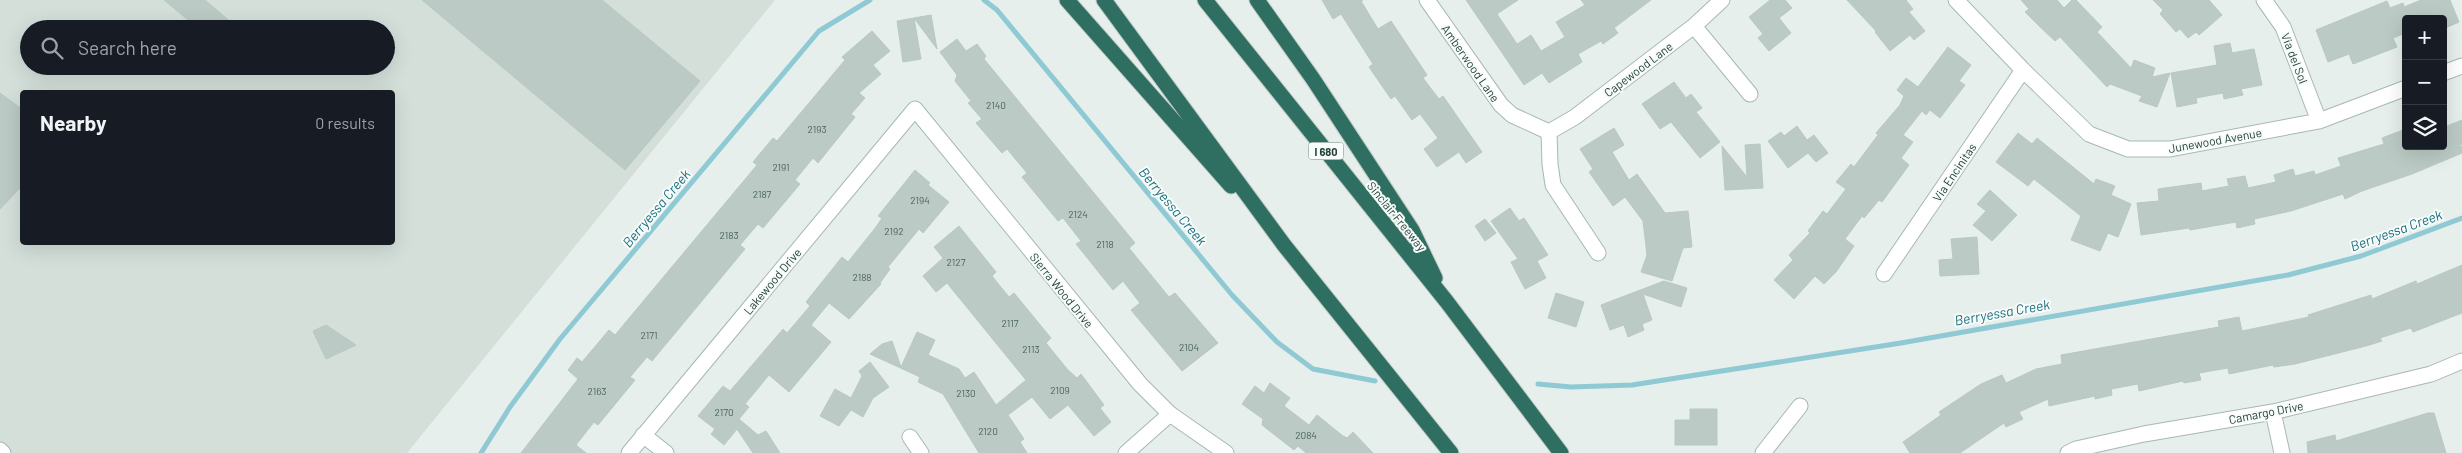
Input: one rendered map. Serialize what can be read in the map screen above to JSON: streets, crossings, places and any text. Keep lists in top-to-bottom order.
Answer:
{
  "streets": {
    "highway": ["I 680", "Sinclair Freeway"],
    "street": [
      "Via del Sol",
      "Amberwood Lane",
      "Capewood Lane",
      "Junewood Avenue",
      "Via Encinitas",
      "Lakewood Drive",
      "Sierra Wood Drive",
      "Camargo Drive"
    ]
  },
  "crossings": [
    ["Via del Sol", "Junewood Avenue"],
    ["Amberwood Lane", "Capewood Lane"],
    ["Junewood Avenue", "Via Encinitas"],
    ["Lakewood Drive", "Sierra Wood Drive"]
  ],
  "water": ["Berryessa Creek"],
  "house_numbers": [
    "2140",
    "2193",
    "2191",
    "2187",
    "2194",
    "2124",
    "2192",
    "2183",
    "2118",
    "2127",
    "2188",
    "2117",
    "2171",
    "2104",
    "2113",
    "2109",
    "2163",
    "2130",
    "2170",
    "2120",
    "2084"
  ],
  "page": {
    "map_buttons": ["+", "−"],
    "search": "Search here",
    "heading": ["Nearby", "0 results"]
  }
}
